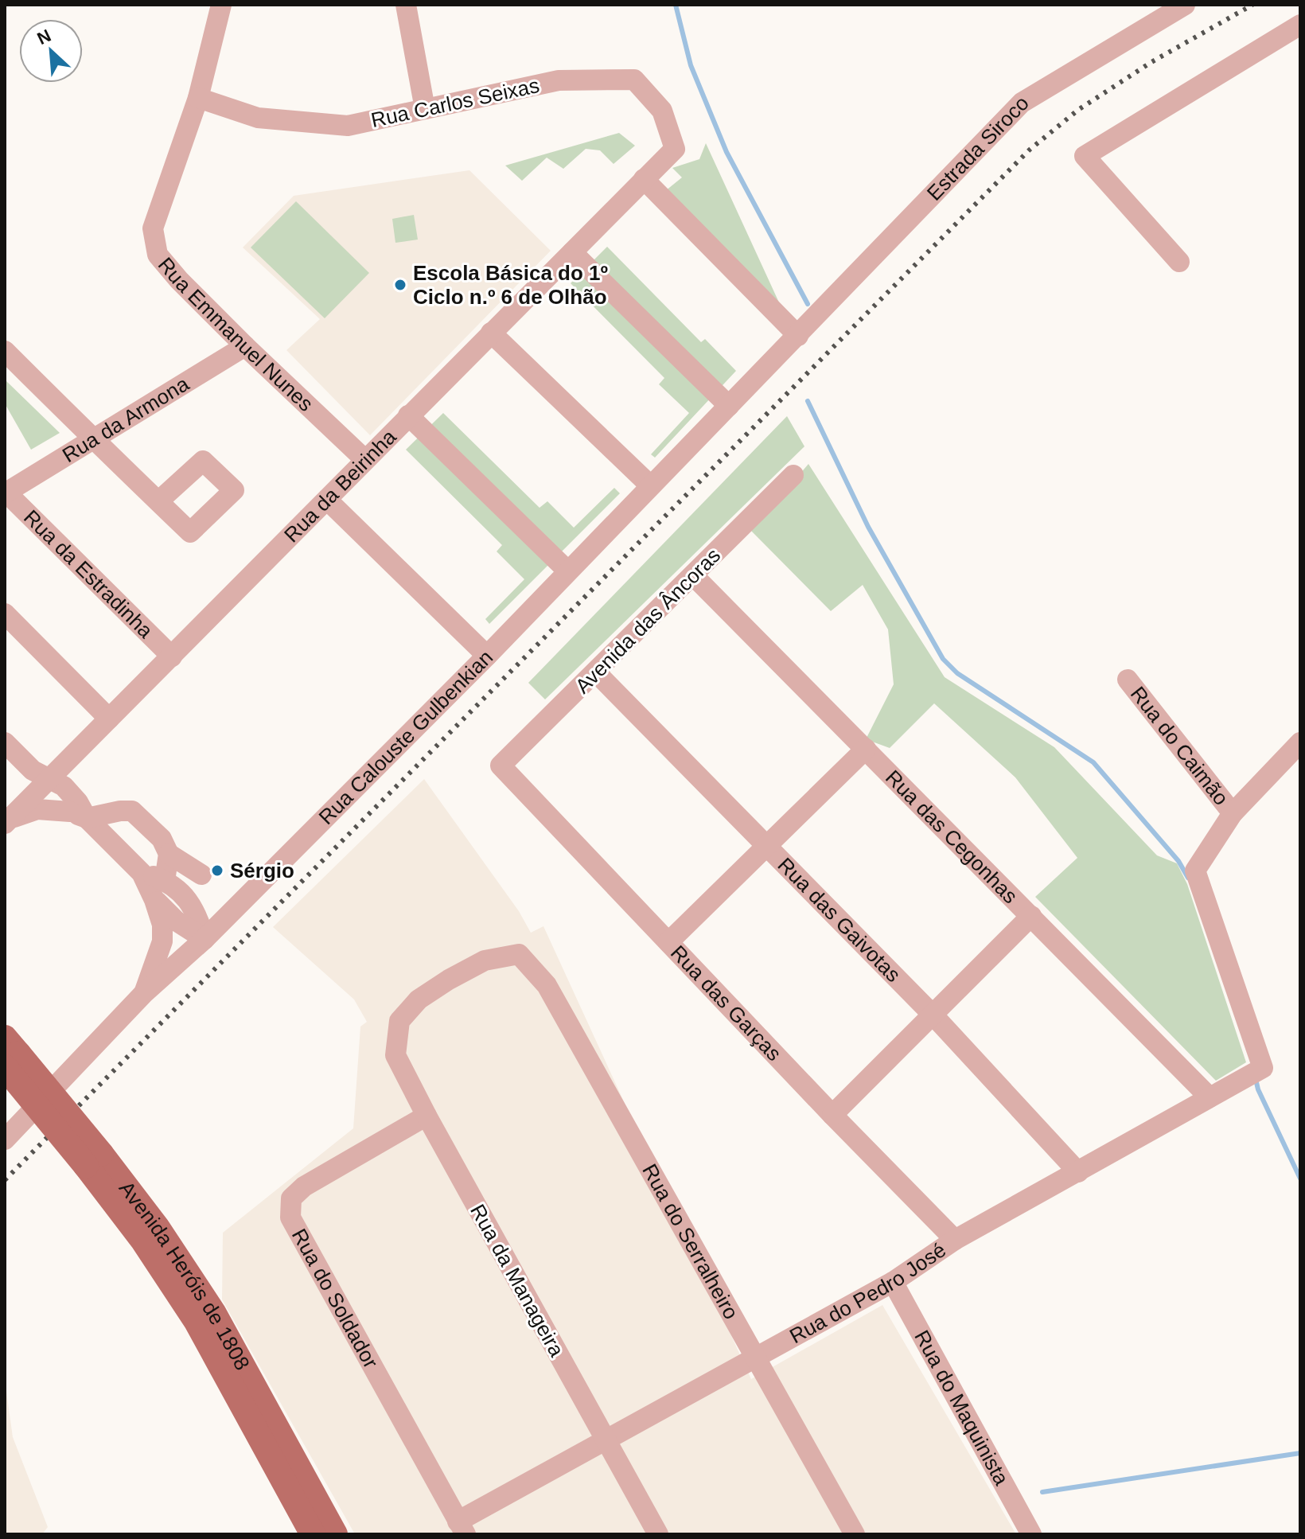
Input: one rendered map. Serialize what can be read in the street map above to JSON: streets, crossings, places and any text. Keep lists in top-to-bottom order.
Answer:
{
  "streets": {
    "main road": ["Avenida Heróis de 1808"],
    "street": [
      "Rua Carlos Seixas",
      "Estrada Siroco",
      "Rua Emmanuel Nunes",
      "Rua da Armona",
      "Rua da Beirinha",
      "Rua da Estradinha",
      "Avenida das Âncoras",
      "Rua Calouste Gulbenkian",
      "Rua do Caimão",
      "Rua das Cegonhas",
      "Rua das Gaivotas",
      "Rua das Garças",
      "Rua do Serralheiro",
      "Rua da Manageira",
      "Rua do Pedro José",
      "Rua do Soldador",
      "Rua do Maquinista"
    ]
  },
  "crossings": [
    ["Rua Carlos Seixas", "Rua Emmanuel Nunes"],
    ["Rua Carlos Seixas", "Rua da Beirinha"],
    ["Estrada Siroco", "Rua Calouste Gulbenkian"],
    ["Rua Emmanuel Nunes", "Rua da Armona"],
    ["Rua Emmanuel Nunes", "Rua da Beirinha"],
    ["Rua da Armona", "Rua da Estradinha"],
    ["Rua da Beirinha", "Rua da Estradinha"],
    ["Avenida das Âncoras", "Rua das Cegonhas"],
    ["Avenida das Âncoras", "Rua das Gaivotas"],
    ["Avenida das Âncoras", "Rua das Garças"],
    ["Rua do Caimão", "Rua do Pedro José"],
    ["Rua das Cegonhas", "Rua do Pedro José"],
    ["Rua das Gaivotas", "Rua do Pedro José"],
    ["Rua das Garças", "Rua do Pedro José"],
    ["Rua do Serralheiro", "Rua da Manageira"],
    ["Rua do Serralheiro", "Rua do Pedro José"],
    ["Rua da Manageira", "Rua do Pedro José"],
    ["Rua da Manageira", "Rua do Soldador"],
    ["Rua do Pedro José", "Rua do Soldador"],
    ["Rua do Pedro José", "Rua do Maquinista"]
  ],
  "places": ["Escola Básica do 1º Ciclo n.º 6 de Olhão", "Sérgio"],
  "north": "top left"
}
